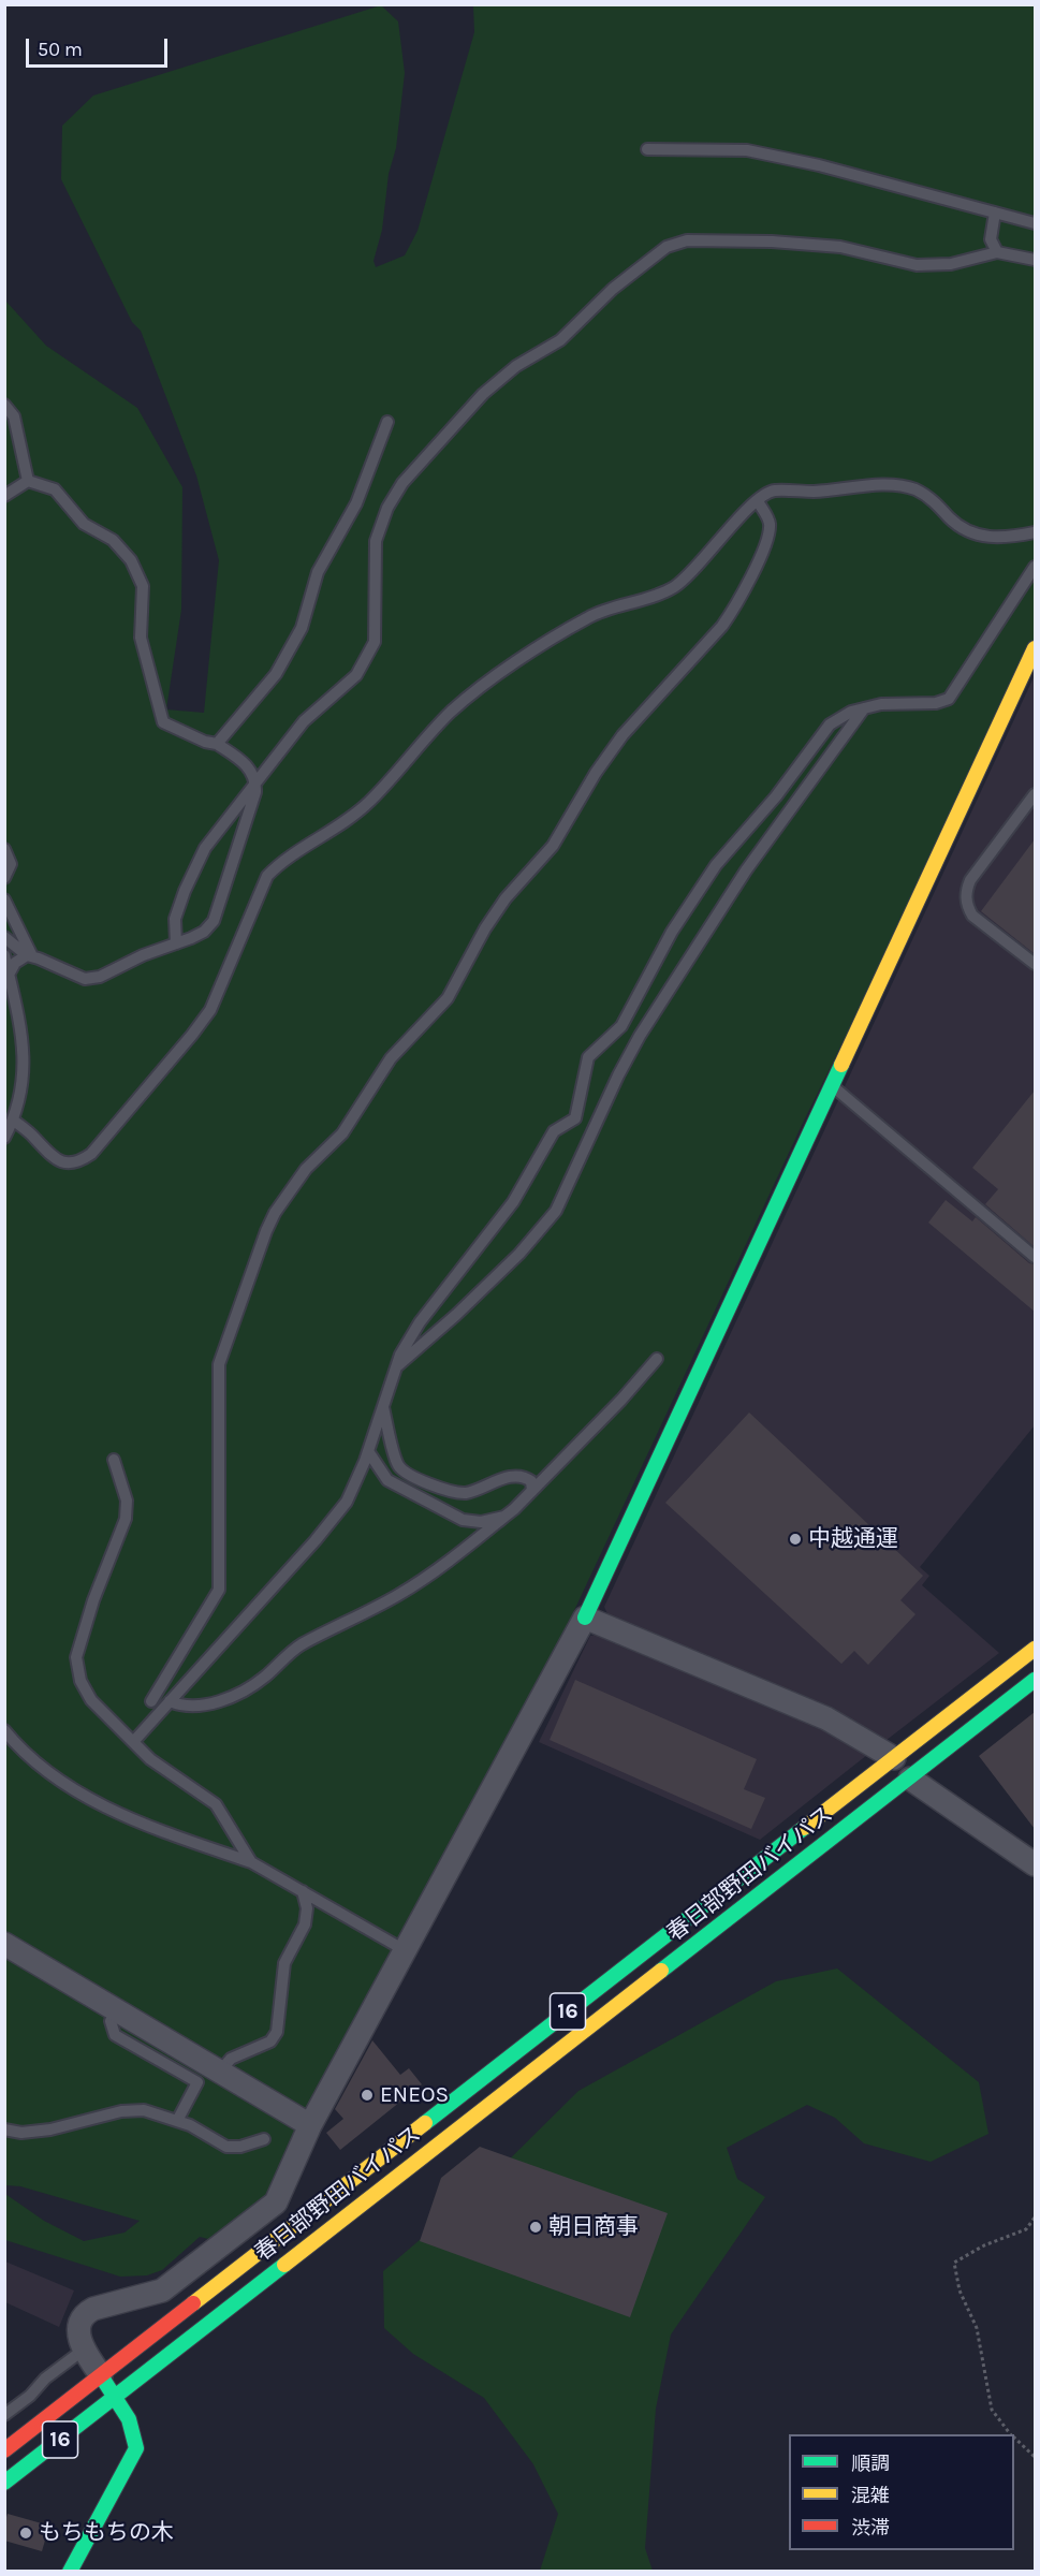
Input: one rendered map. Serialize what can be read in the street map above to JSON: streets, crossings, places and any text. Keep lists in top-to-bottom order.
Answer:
{
  "streets": {
    "main road": ["春日部野田バイパス", "16"]
  },
  "places": [
    "中越通運",
    "ENEOS",
    "朝日商事",
    "もちもちの木"
  ],
  "legend": ["順調", "混雑", "渋滞"],
  "scale_bar": "50 m"
}
